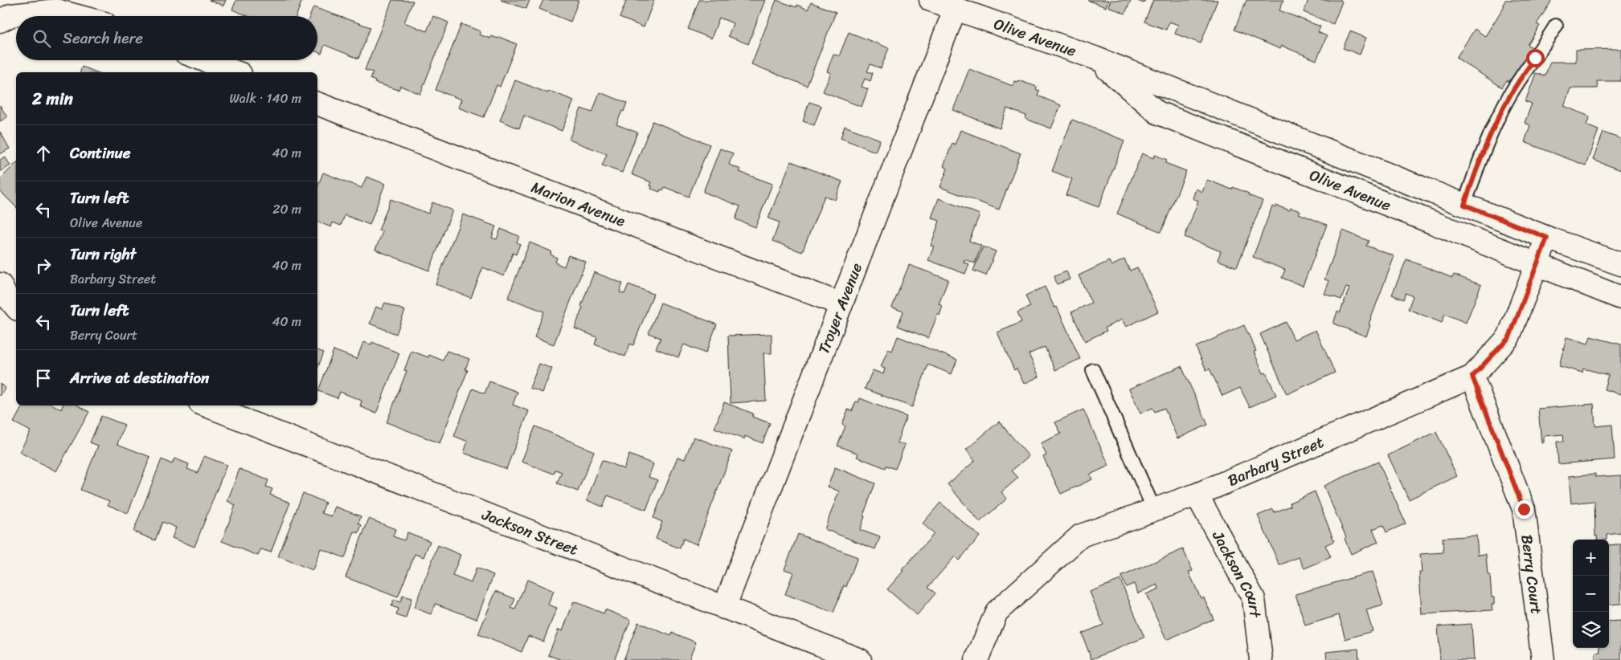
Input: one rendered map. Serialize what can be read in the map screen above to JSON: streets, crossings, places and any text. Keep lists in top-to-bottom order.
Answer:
{
  "streets": {
    "street": [
      "Olive Avenue",
      "Marion Avenue",
      "Troyer Avenue",
      "Barbary Street",
      "Jackson Street",
      "Berry Court",
      "Jackson Court"
    ]
  },
  "crossings": [
    ["Olive Avenue", "Troyer Avenue"],
    ["Olive Avenue", "Barbary Street"],
    ["Marion Avenue", "Troyer Avenue"],
    ["Troyer Avenue", "Jackson Street"],
    ["Barbary Street", "Berry Court"],
    ["Barbary Street", "Jackson Court"]
  ],
  "page": {
    "search": "Search here",
    "heading": ["2 min", "Walk · 140 m"],
    "list": [
      ["Continue", "40 m"],
      ["Turn left", "Olive Avenue", "20 m"],
      ["Turn right", "Barbary Street", "40 m"],
      ["Turn left", "Berry Court", "40 m"],
      "Arrive at destination"
    ],
    "map_buttons": ["+", "−"]
  }
}
